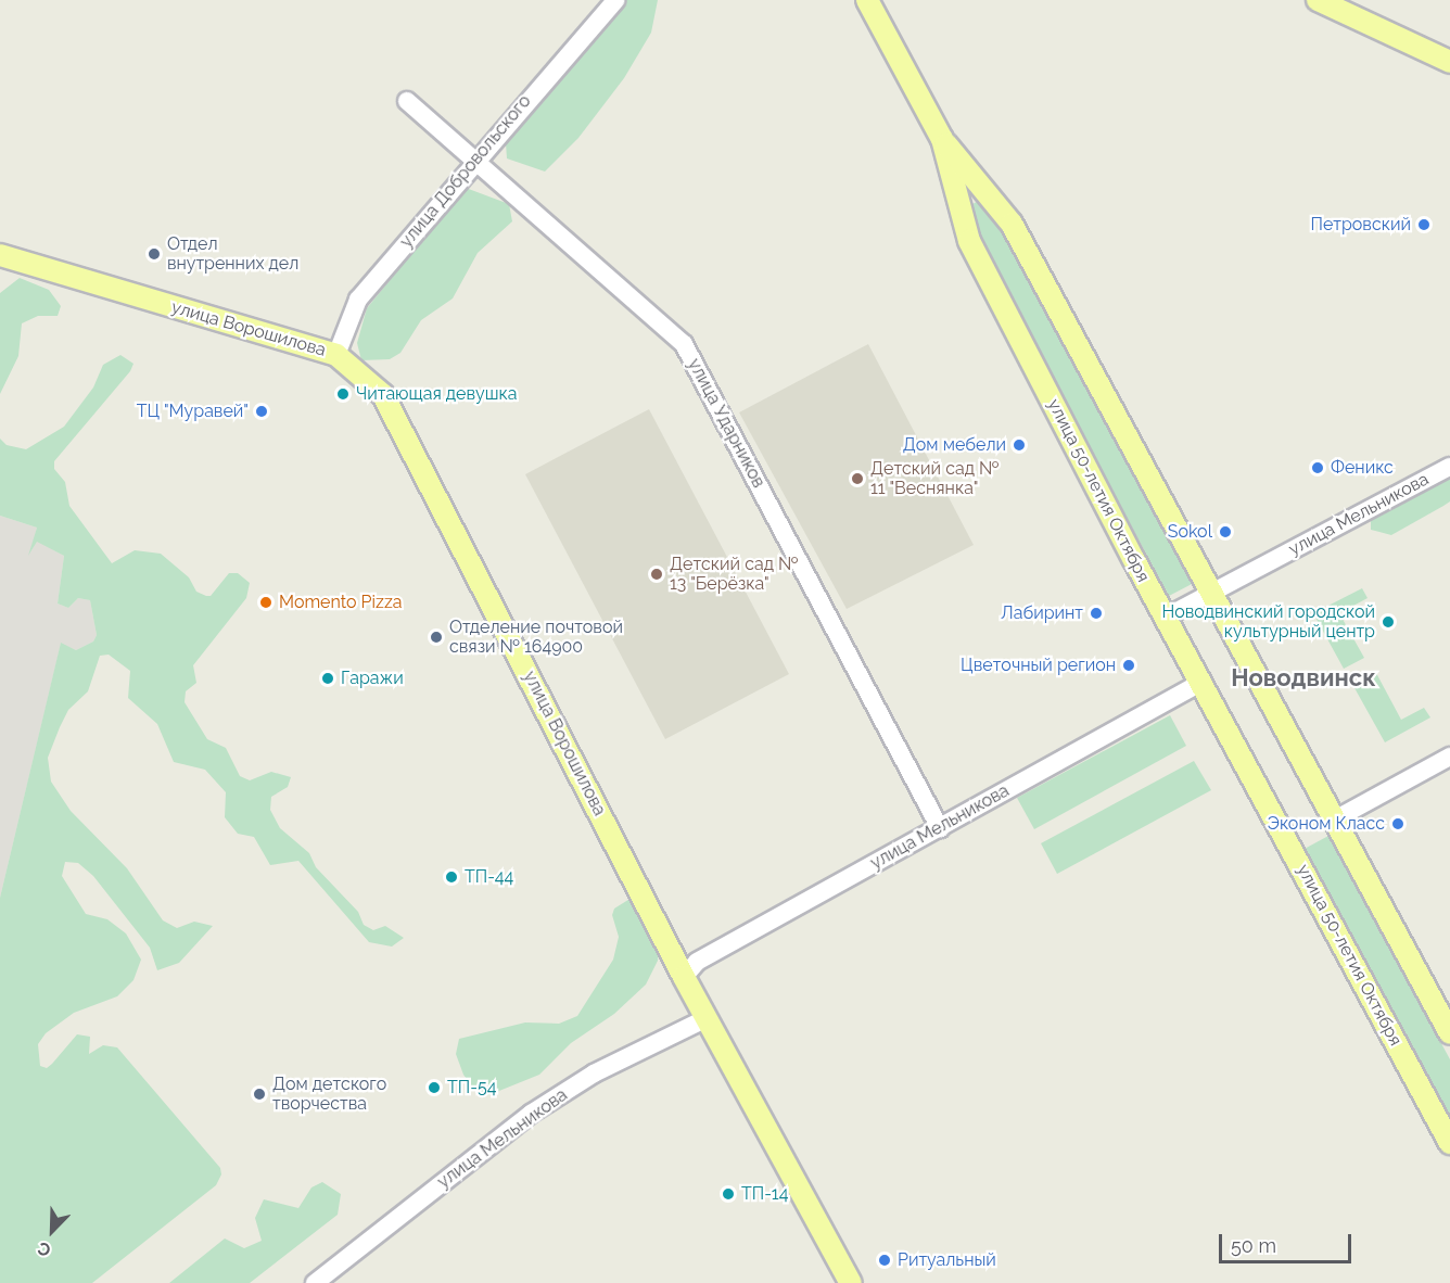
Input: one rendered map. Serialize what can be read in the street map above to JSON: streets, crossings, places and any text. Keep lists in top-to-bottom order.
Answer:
{
  "streets": {
    "main road": ["улица Ворошилова", "улица 50-летия Октября"],
    "street": ["улица Добровольского", "улица Ударников", "улица Мельникова"]
  },
  "crossings": [
    ["улица Добровольского", "улица Ворошилова"],
    ["улица Добровольского", "улица Ударников"],
    ["улица Ворошилова", "улица Мельникова"],
    ["улица Ударников", "улица Мельникова"],
    ["улица 50-летия Октября", "улица Мельникова"]
  ],
  "districts": ["Новодвинск"],
  "places": [
    "Петровский",
    "Отдел внутренних дел",
    "Читающая девушка",
    "ТЦ \"Муравей\"",
    "Дом мебели",
    "Феникс",
    "Детский сад № 11 \"Веснянка\"",
    "Sokol",
    "Детский сад № 13 \"Берёзка\"",
    "Momento Pizza",
    "Лабиринт",
    "Новодвинский городской культурный центр",
    "Отделение почтовой связи № 164900",
    "Цветочный регион",
    "Гаражи",
    "Эконом Класс",
    "ТП-44",
    "ТП-54",
    "Дом детского творчества",
    "ТП-14",
    "Ритуальный"
  ],
  "scale_bar": "50 m",
  "north": "bottom left"
}
